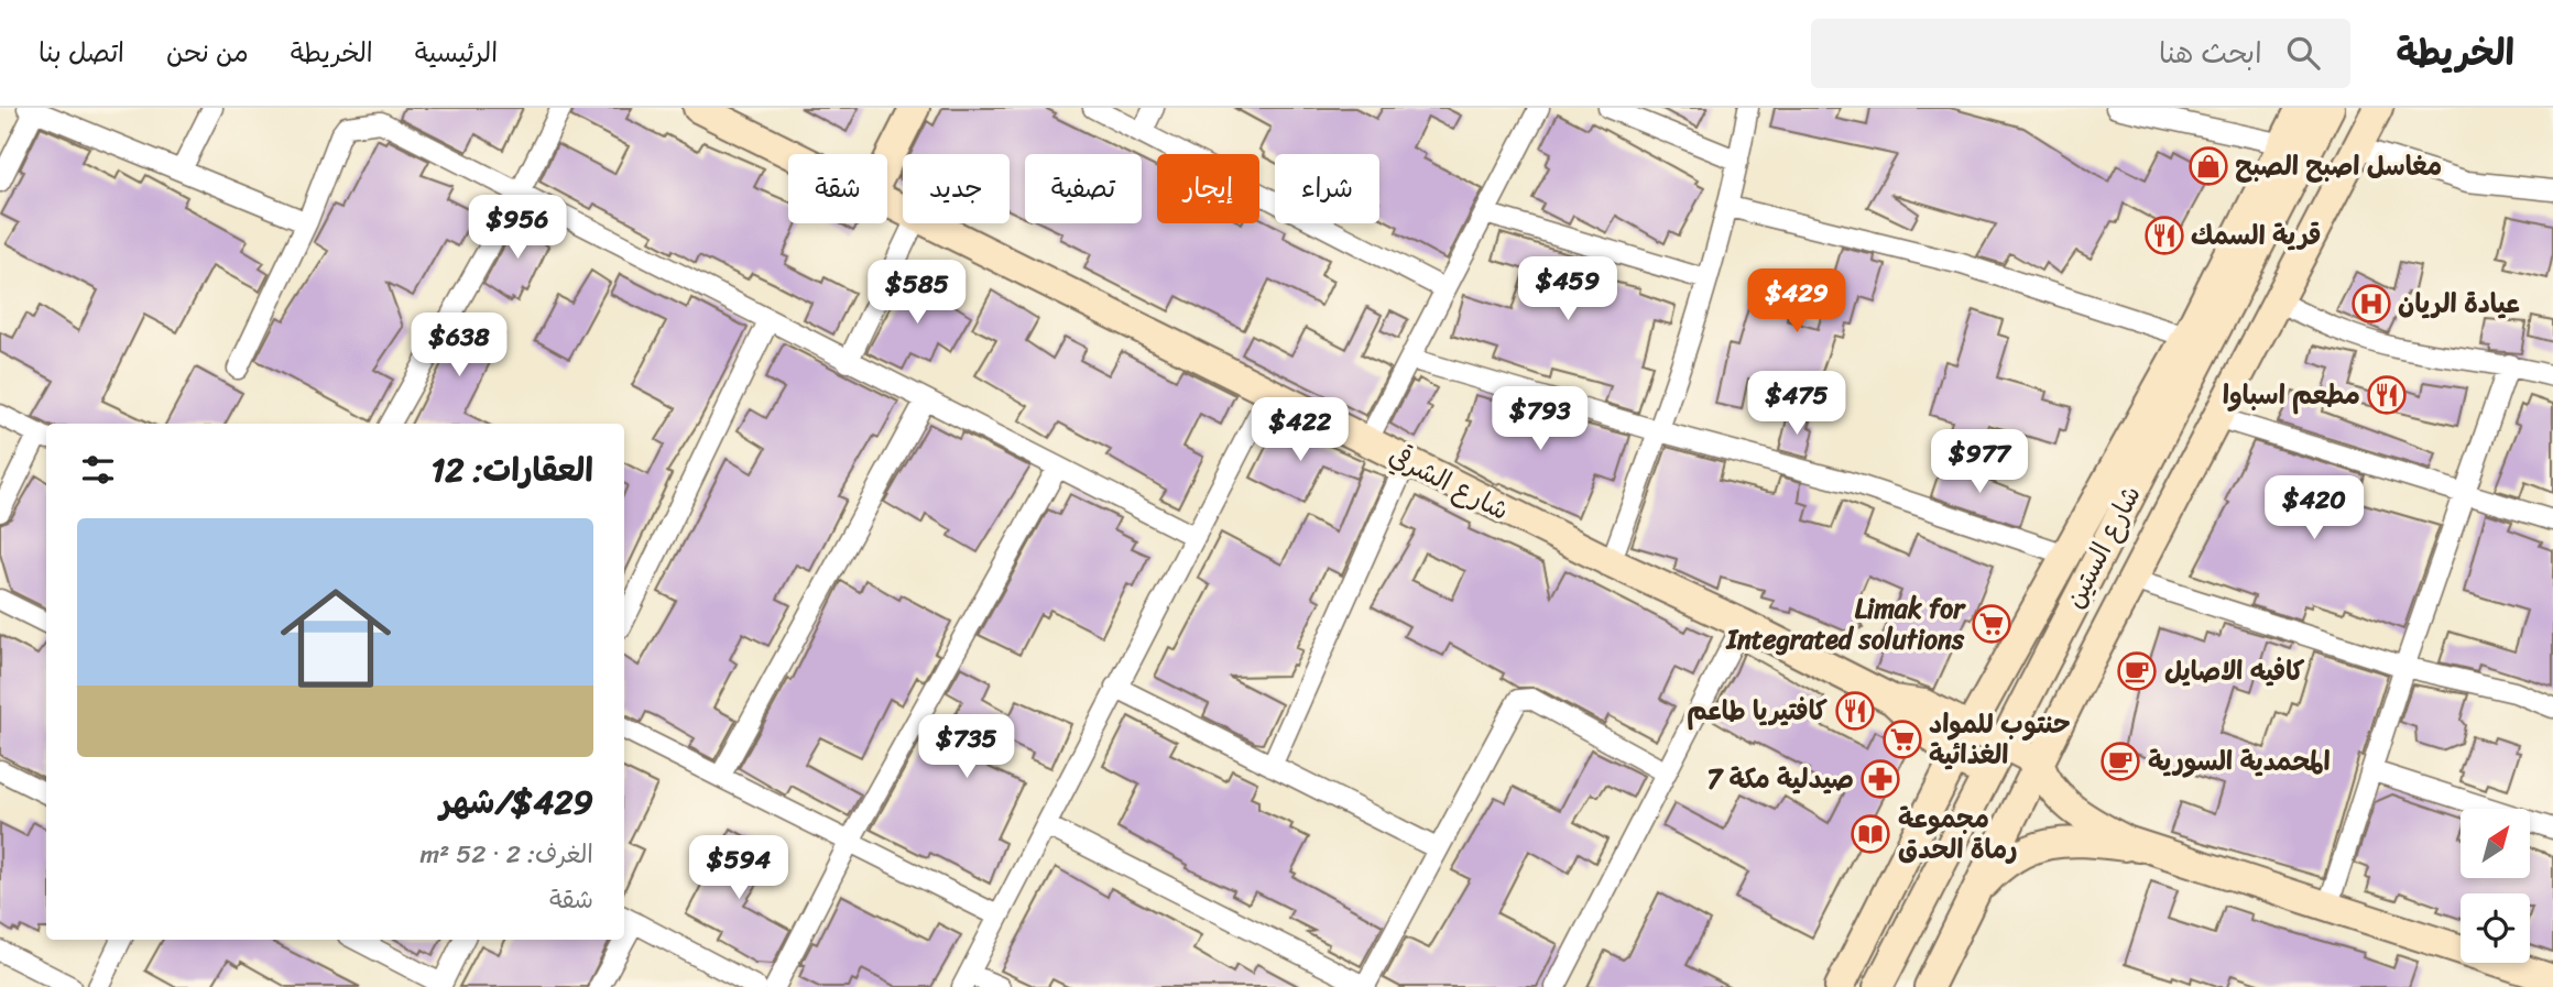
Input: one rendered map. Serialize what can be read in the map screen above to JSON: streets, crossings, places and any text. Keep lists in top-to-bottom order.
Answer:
{
  "streets": {
    "street": ["شارع الشرقي", "شارع الستين"]
  },
  "places": {
    "shop": ["مغاسل اصبح الصبح"],
    "restaurant": ["قرية السمك", "مطعم اسباوا", "كافتيريا طاعم"],
    "hospital": ["عيادة الريان"],
    "supermarket": ["Limak for Integrated solutions", "حنتوب للمواد الغذائية"],
    "cafe": ["كافيه الاصايل", "المحمدية السورية"],
    "pharmacy": ["صيدلية مكة 7"],
    "library": ["مجموعة رماة الحدق"]
  },
  "north": "top right",
  "page": {
    "header": "الخريطة",
    "search": "ابحث هنا",
    "nav": [
      "الرئيسية",
      "الخريطة",
      "من نحن",
      "اتصل بنا"
    ],
    "chip": [
      "شراء",
      "إيجار",
      "تصفية",
      "جديد",
      "شقة"
    ],
    "price": [
      "$956",
      "$459",
      "$585",
      "$429",
      "$638",
      "$475",
      "$793",
      "$422",
      "$977",
      "$420",
      "$735",
      "$594"
    ],
    "heading": "العقارات: 12",
    "list": [
      {
        "name": "$429/شهر",
        "note": "الغرف: 2 · 52 m² · شقة"
      }
    ]
  }
}
